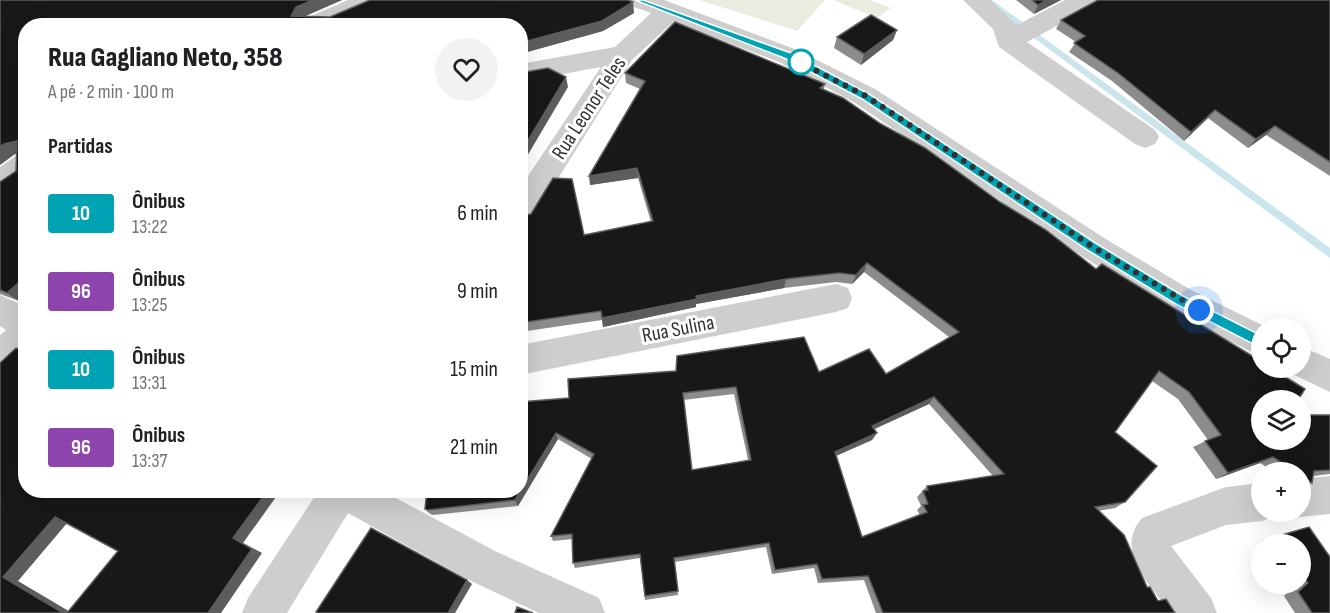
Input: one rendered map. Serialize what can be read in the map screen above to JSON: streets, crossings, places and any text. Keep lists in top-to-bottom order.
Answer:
{
  "streets": {
    "street": ["Rua Leonor Teles", "Rua Sulina"]
  },
  "lines": ["bus line 10"],
  "page": {
    "heading": [
      ["Rua Gagliano Neto, 358", "A pé · 2 min · 100 m"],
      "Partidas"
    ],
    "list": [
      {
        "mark": "10",
        "name": "Ônibus",
        "note": "13:22",
        "value": "6 min"
      },
      {
        "mark": "96",
        "name": "Ônibus",
        "note": "13:25",
        "value": "9 min"
      },
      {
        "mark": "10",
        "name": "Ônibus",
        "note": "13:31",
        "value": "15 min"
      },
      {
        "mark": "96",
        "name": "Ônibus",
        "note": "13:37",
        "value": "21 min"
      }
    ],
    "map_buttons": ["+", "−"]
  }
}
